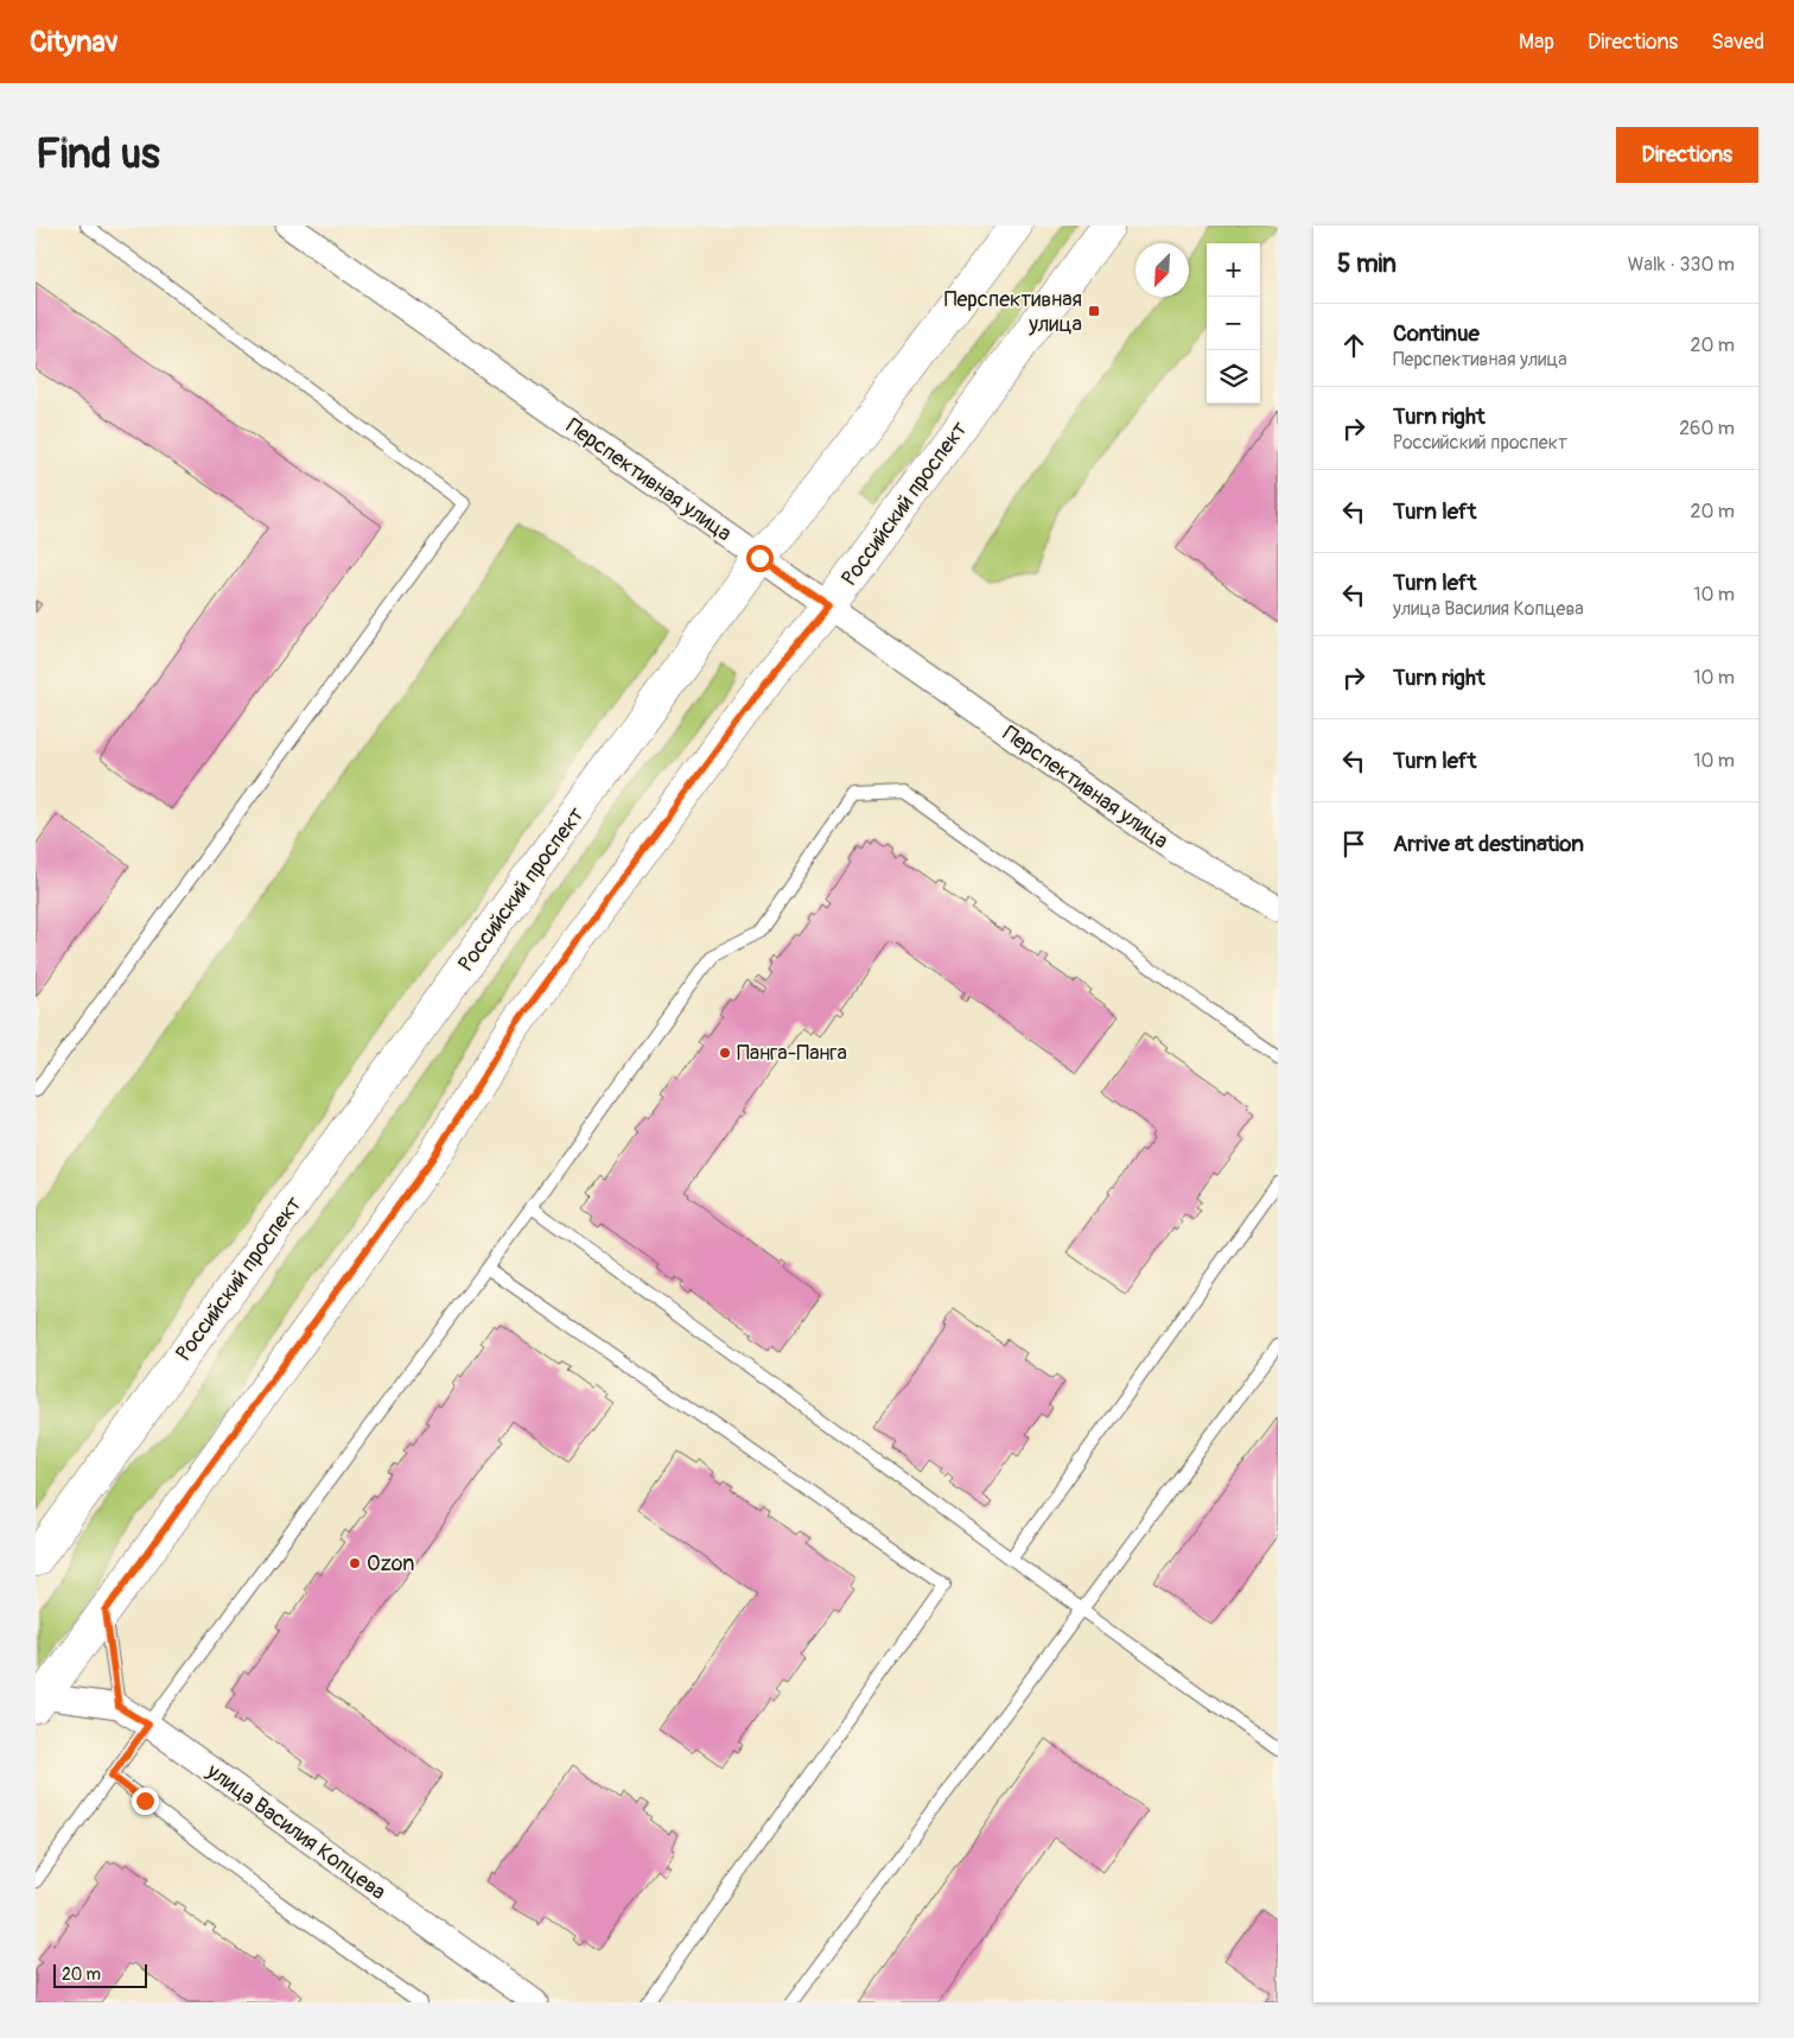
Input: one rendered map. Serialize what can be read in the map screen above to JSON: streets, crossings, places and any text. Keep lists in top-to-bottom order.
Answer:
{
  "streets": {
    "main road": ["Российский проспект"],
    "street": ["Перспективная улица", "улица Василия Копцева"]
  },
  "crossings": [
    ["Перспективная улица", "Российский проспект"],
    ["Российский проспект", "улица Василия Копцева"]
  ],
  "places": {
    "transit": ["Перспективная улица"],
    "other": ["Панга-Панга", "Ozon"]
  },
  "scale_bar": "20 m",
  "north": "bottom left",
  "page": {
    "header": "Citynav",
    "nav": ["Map", "Directions", "Saved"],
    "buttons": "Directions",
    "title": "Find us",
    "heading": ["5 min", "Walk · 330 m"],
    "map_buttons": ["+", "−"],
    "list": [
      ["Continue", "Перспективная улица", "20 m"],
      ["Turn right", "Российский проспект", "260 m"],
      ["Turn left", "20 m"],
      ["Turn left", "улица Василия Копцева", "10 m"],
      ["Turn right", "10 m"],
      ["Turn left", "10 m"],
      "Arrive at destination"
    ],
    "scale": "20 m"
  }
}
